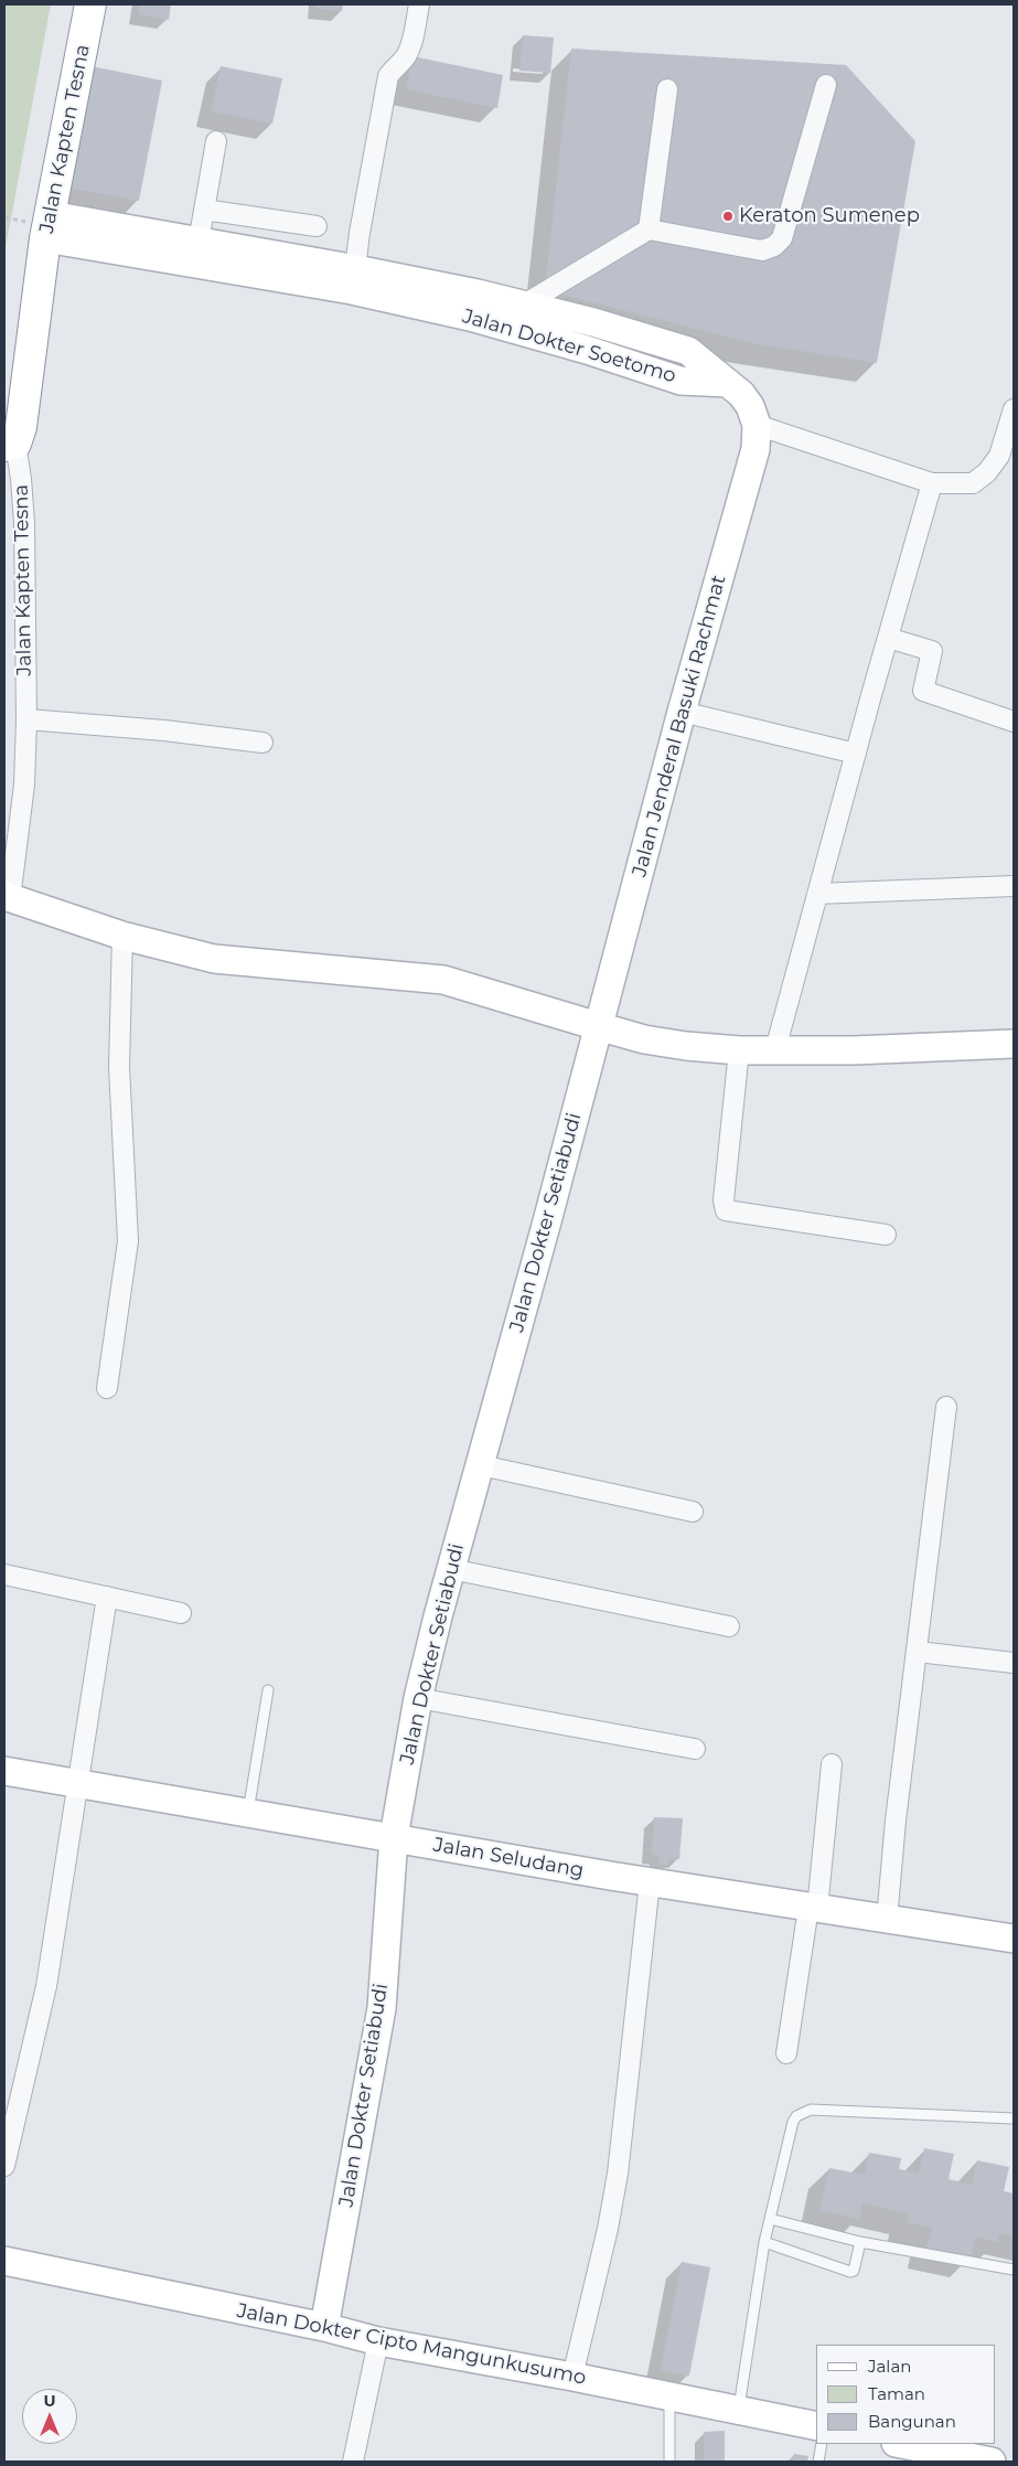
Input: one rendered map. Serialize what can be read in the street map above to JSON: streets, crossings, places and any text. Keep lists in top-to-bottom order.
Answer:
{
  "streets": {
    "highway": ["Jalan Kapten Tesna"],
    "street": [
      "Jalan Dokter Soetomo",
      "Jalan Jenderal Basuki Rachmat",
      "Jalan Dokter Setiabudi",
      "Jalan Seludang",
      "Jalan Dokter Cipto Mangunkusumo"
    ]
  },
  "crossings": [
    ["Jalan Kapten Tesna", "Jalan Dokter Soetomo"],
    ["Jalan Dokter Soetomo", "Jalan Jenderal Basuki Rachmat"],
    ["Jalan Jenderal Basuki Rachmat", "Jalan Dokter Setiabudi"],
    ["Jalan Dokter Setiabudi", "Jalan Seludang"],
    ["Jalan Dokter Setiabudi", "Jalan Dokter Cipto Mangunkusumo"]
  ],
  "places": ["Keraton Sumenep"],
  "legend": ["Jalan", "Taman", "Bangunan"],
  "north": "top"
}
